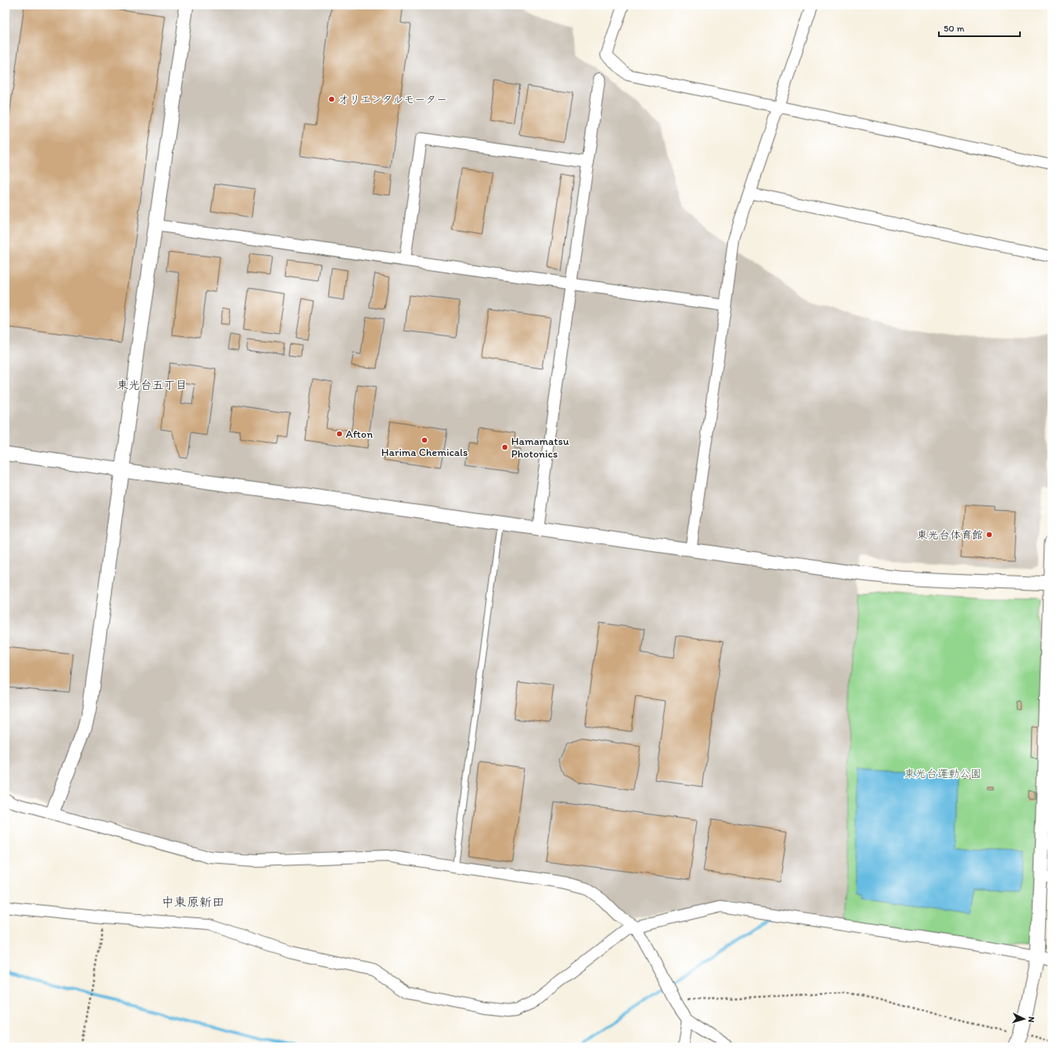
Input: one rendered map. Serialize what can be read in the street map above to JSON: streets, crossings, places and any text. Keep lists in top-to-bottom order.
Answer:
{
  "districts": ["東光台五丁目", "中東原新田"],
  "parks": ["東光台運動公園"],
  "places": [
    "オリエンタルモーター",
    "Afton",
    "Harima Chemicals",
    "Hamamatsu Photonics",
    "東光台体育館"
  ],
  "scale_bar": "50 m",
  "north": "right"
}
